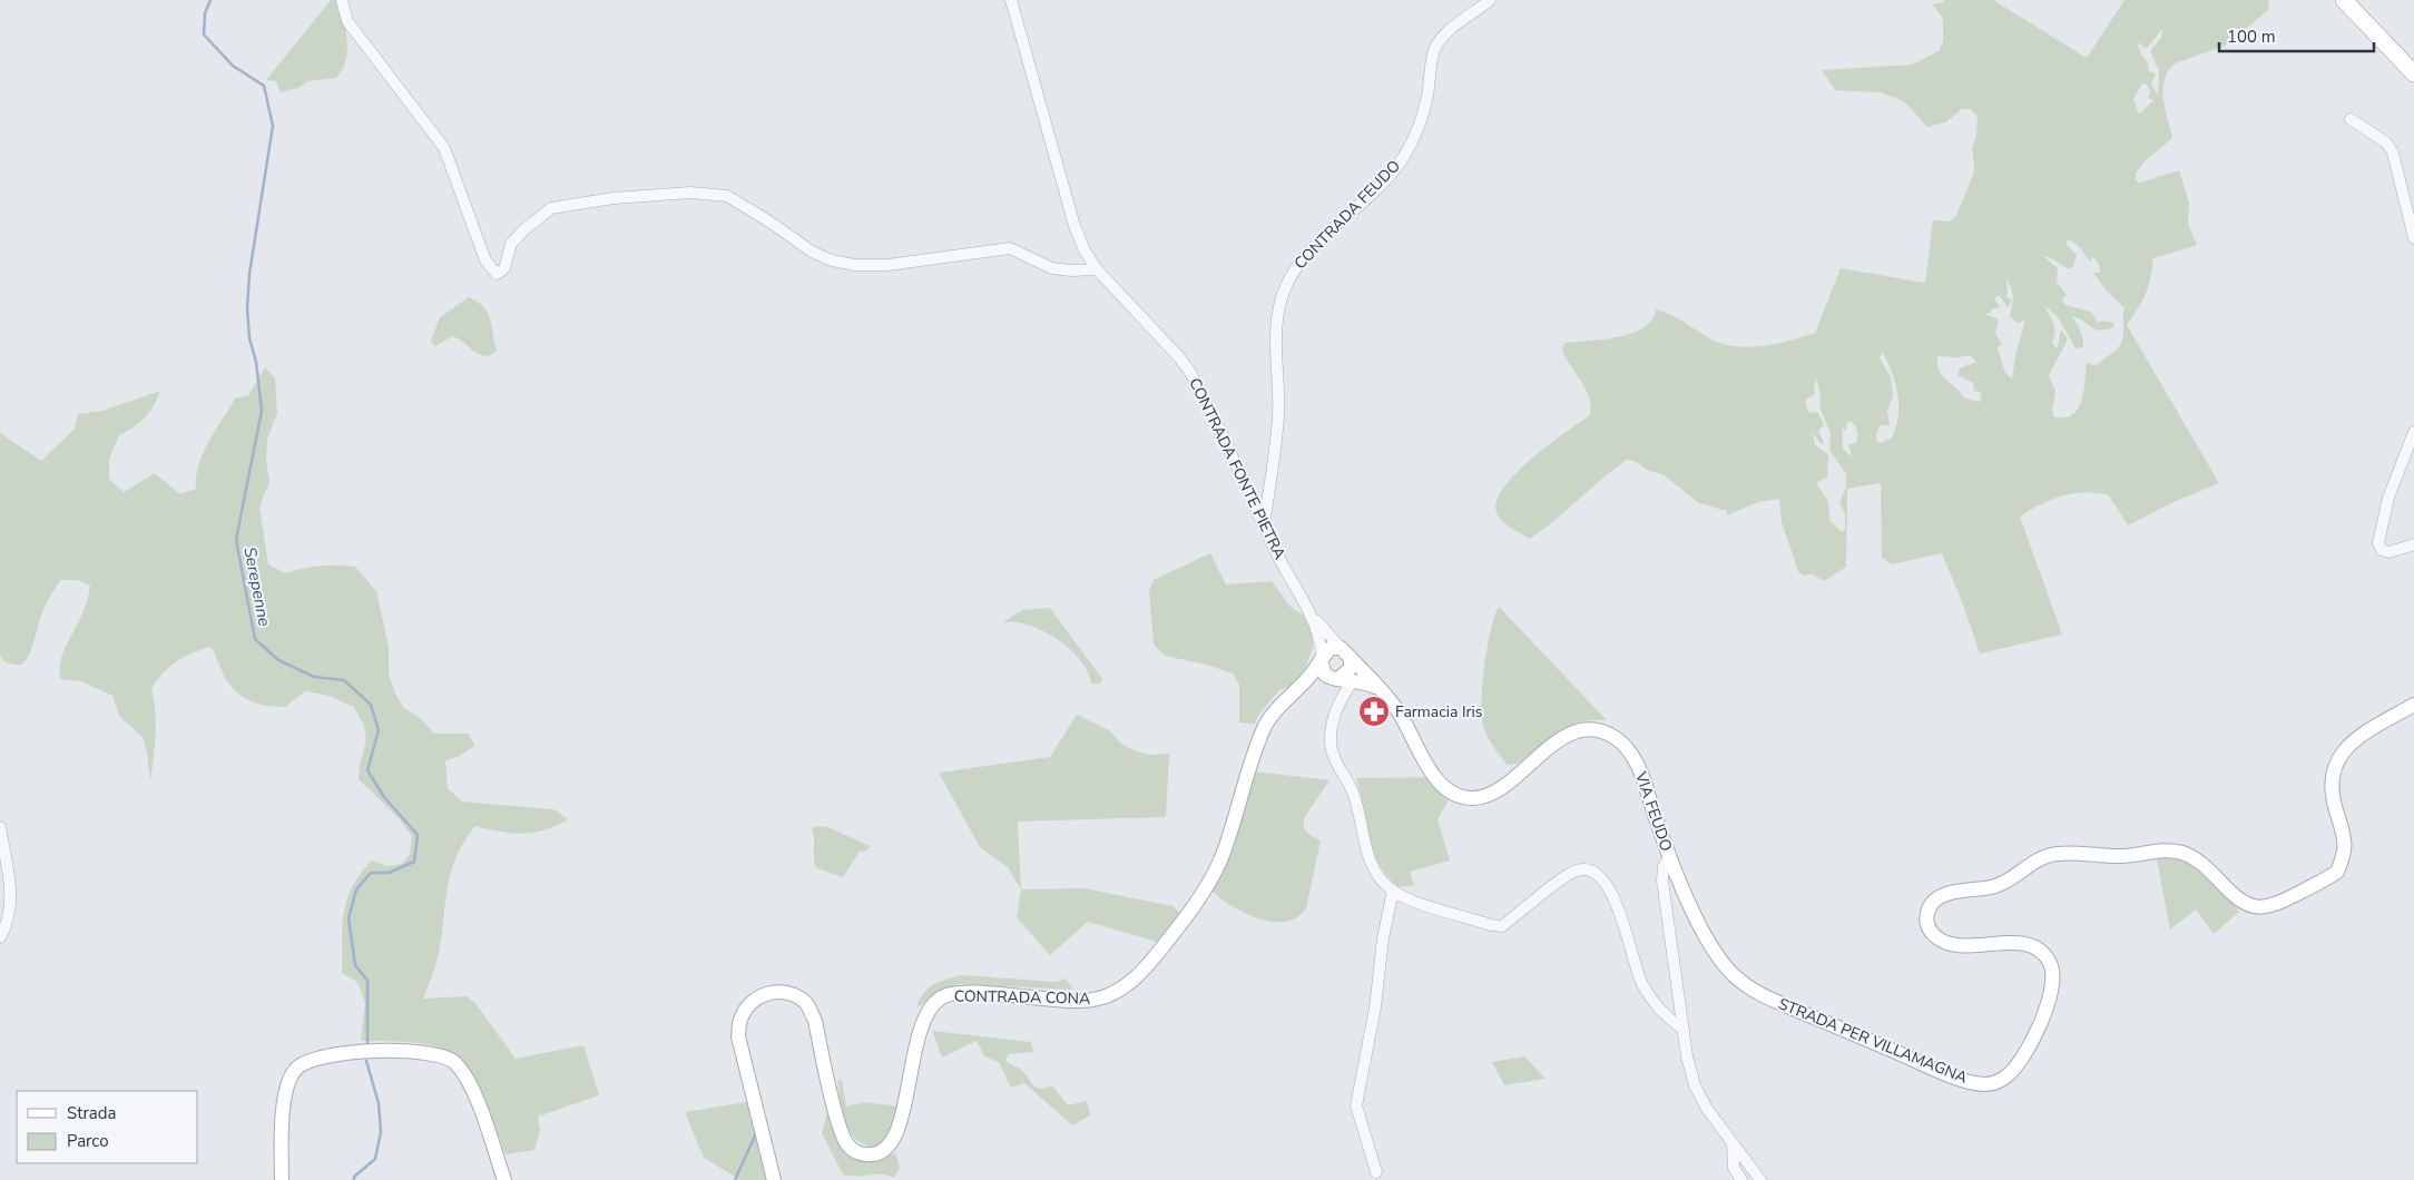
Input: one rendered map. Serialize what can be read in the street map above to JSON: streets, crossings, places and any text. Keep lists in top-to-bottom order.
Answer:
{
  "streets": {
    "main road": ["VIA FEUDO", "CONTRADA CONA", "STRADA PER VILLAMAGNA"],
    "street": ["CONTRADA FEUDO", "CONTRADA FONTE PIETRA"]
  },
  "crossings": [
    ["CONTRADA FEUDO", "CONTRADA FONTE PIETRA"],
    ["VIA FEUDO", "CONTRADA CONA"],
    ["VIA FEUDO", "STRADA PER VILLAMAGNA"]
  ],
  "water": ["Serepenne"],
  "places": {
    "pharmacy": ["Farmacia Iris"]
  },
  "legend": ["Strada", "Parco"],
  "scale_bar": "100 m"
}
